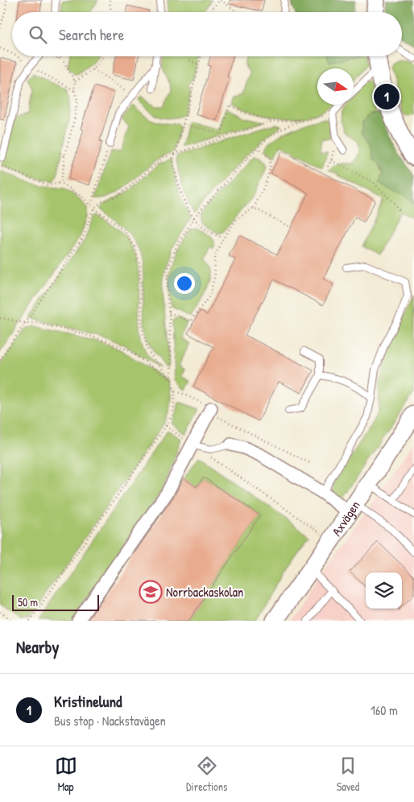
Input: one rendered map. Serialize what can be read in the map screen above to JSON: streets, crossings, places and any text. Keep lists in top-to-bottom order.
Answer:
{
  "streets": {
    "street": ["Axvägen"]
  },
  "places": {
    "school or university": ["Norrbackaskolan"]
  },
  "scale_bar": "50 m",
  "north": "right",
  "page": {
    "search": "Search here",
    "pins": "1",
    "scale": "50 m",
    "heading": "Nearby",
    "list": [
      {
        "mark": "1",
        "name": "Kristinelund",
        "note": "Bus stop · Nackstavägen",
        "value": "160 m"
      }
    ],
    "nav": ["Map", "Directions", "Saved"]
  }
}
